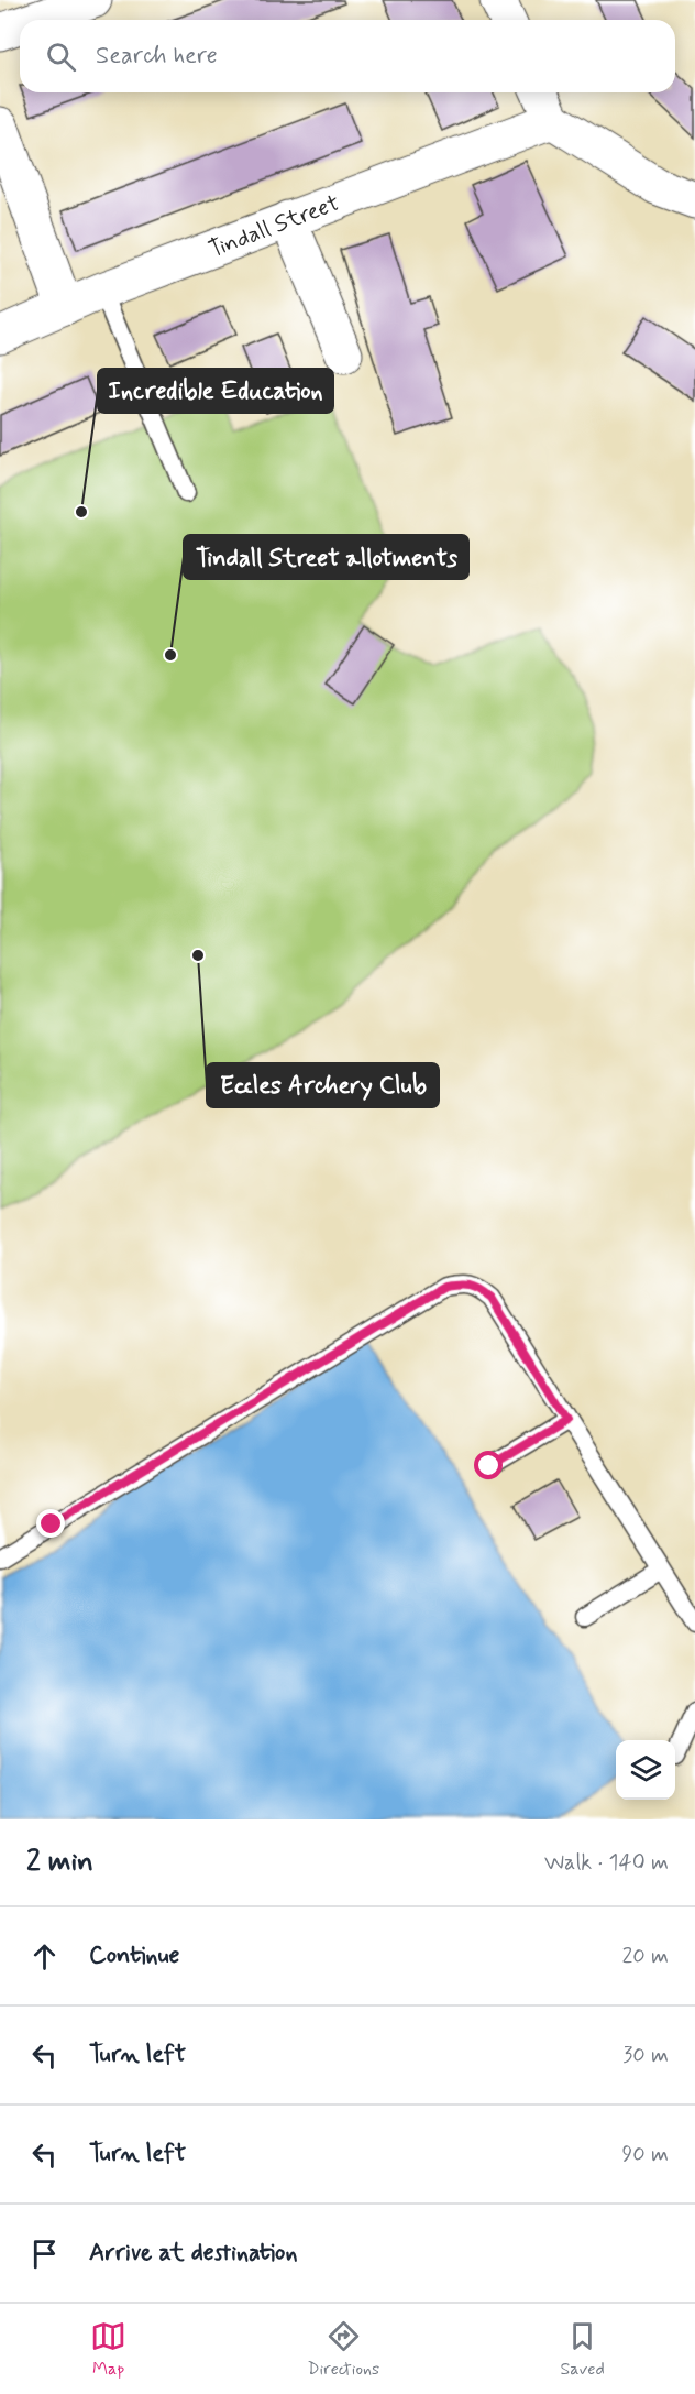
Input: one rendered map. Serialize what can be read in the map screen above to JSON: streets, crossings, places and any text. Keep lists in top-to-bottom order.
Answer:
{
  "streets": {
    "street": ["Tindall Street"]
  },
  "places": ["Incredible Education", "Tindall Street allotments", "Eccles Archery Club"],
  "page": {
    "search": "Search here",
    "heading": ["2 min", "Walk · 140 m"],
    "list": [
      ["Continue", "20 m"],
      ["Turn left", "30 m"],
      ["Turn left", "90 m"],
      "Arrive at destination"
    ],
    "nav": ["Map", "Directions", "Saved"]
  }
}
